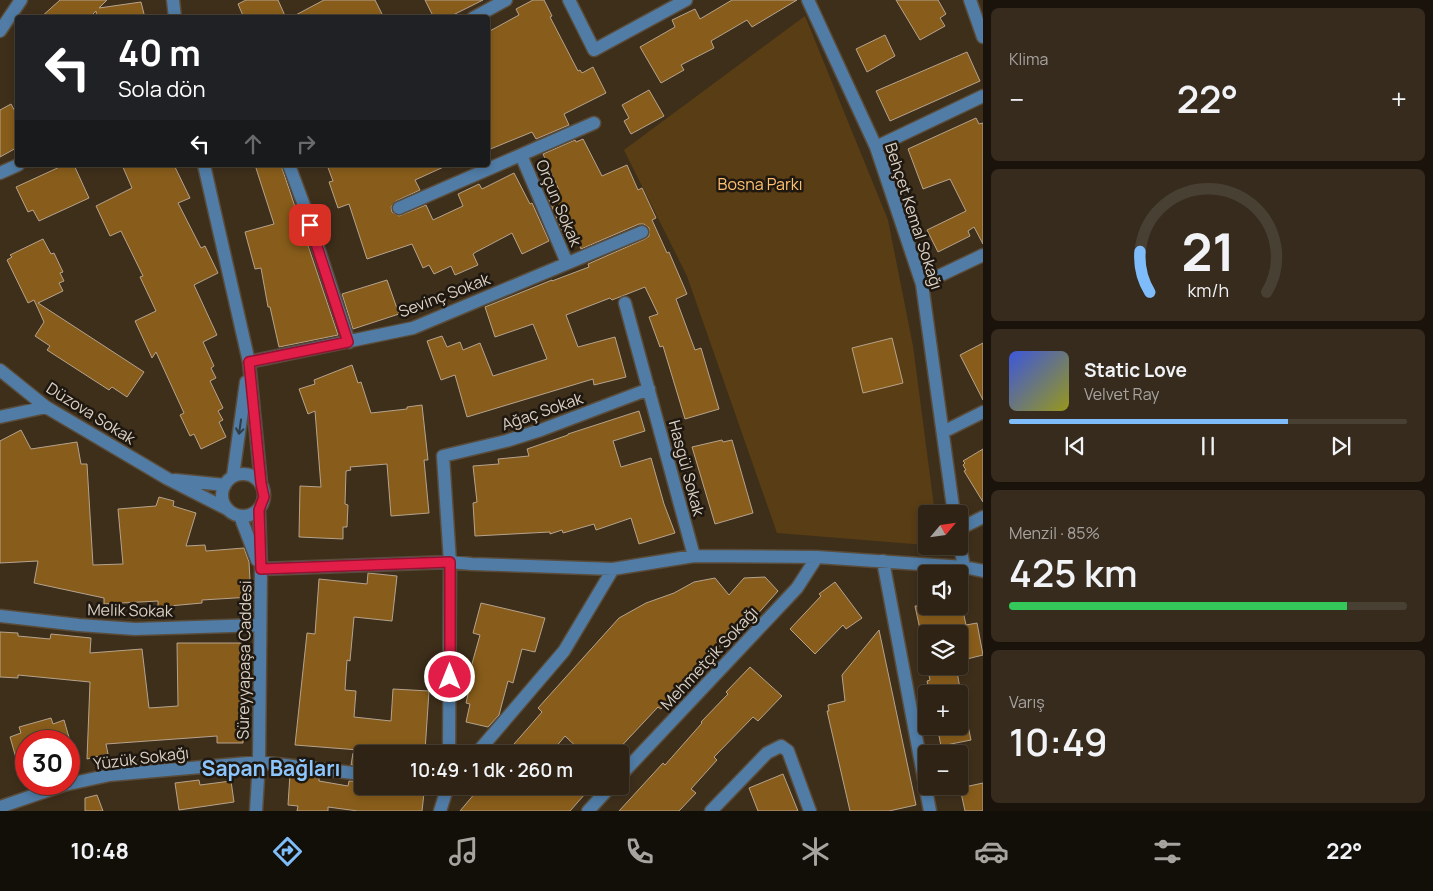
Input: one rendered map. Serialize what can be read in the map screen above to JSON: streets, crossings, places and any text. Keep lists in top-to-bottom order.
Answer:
{
  "streets": {
    "street": [
      "Orçun Sokak",
      "Behçet Kemal Sokağı",
      "Sevinç Sokak",
      "Ağaç Sokak",
      "Düzova Sokak",
      "Hasgül Sokak",
      "Melik Sokak",
      "Mehmetçik Sokağı",
      "Süreyyapaşa Caddesi",
      "Yüzük Sokağı"
    ]
  },
  "crossings": [
    ["Orçun Sokak", "Sevinç Sokak"],
    ["Ağaç Sokak", "Hasgül Sokak"],
    ["Düzova Sokak", "Süreyyapaşa Caddesi"],
    ["Melik Sokak", "Süreyyapaşa Caddesi"],
    ["Süreyyapaşa Caddesi", "Yüzük Sokağı"]
  ],
  "districts": ["Sapan Bağları"],
  "parks": ["Bosna Parkı"],
  "north": "top right",
  "page": {
    "tile": [
      "Klima",
      ["Menzil · 85%", "425 km"],
      ["Varış", "10:49"]
    ],
    "turn": ["40 m", "Sola dön"],
    "heat": ["−", "22°", "+"],
    "song": ["Static Love", "Velvet Ray"],
    "map_buttons": ["+", "−"],
    "limit": "30",
    "trip": "10:49 · 1 dk · 260 m",
    "tabs": ["10:48", "22°"],
    "gauge": ["21", "km/h"]
  }
}
